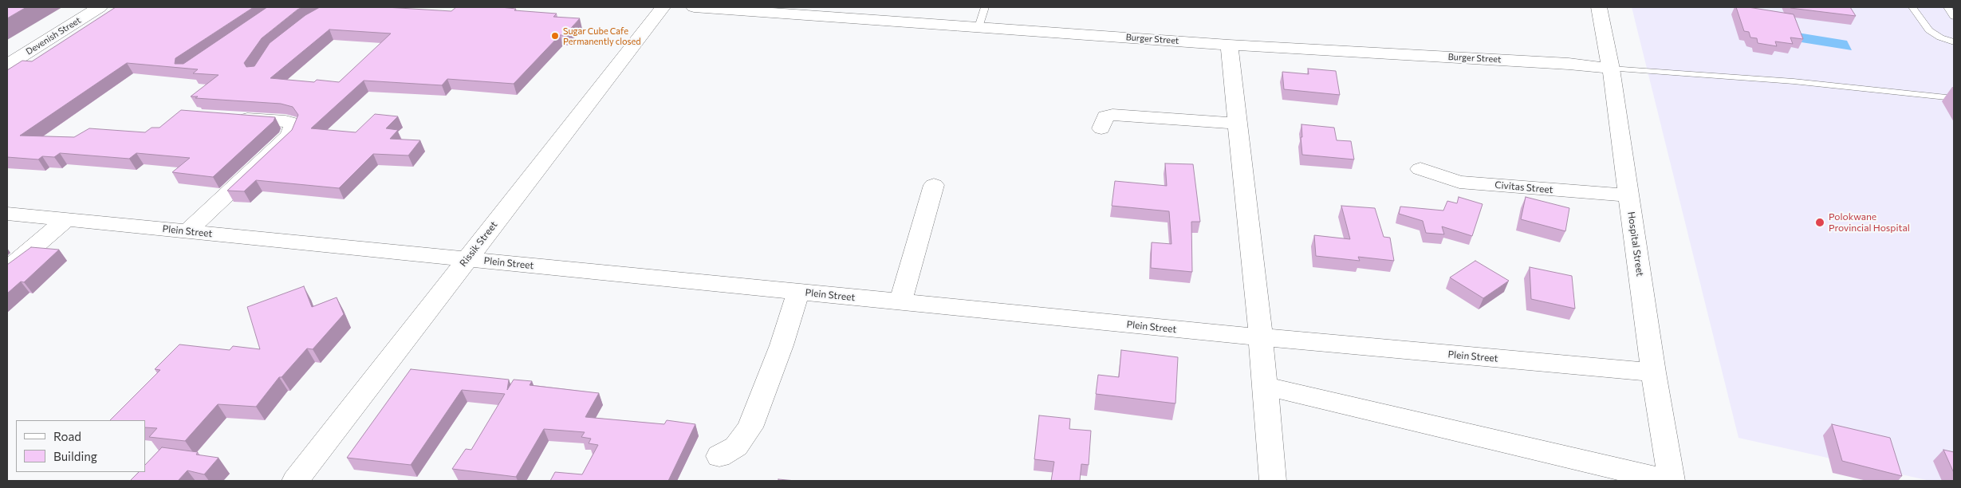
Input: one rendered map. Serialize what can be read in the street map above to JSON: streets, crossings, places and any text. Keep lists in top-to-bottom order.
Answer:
{
  "streets": {
    "street": [
      "Devenish Street",
      "Burger Street",
      "Civitas Street",
      "Plein Street",
      "Rissik Street",
      "Hospital Street"
    ]
  },
  "crossings": [
    ["Burger Street", "Hospital Street"],
    ["Civitas Street", "Hospital Street"],
    ["Plein Street", "Rissik Street"],
    ["Plein Street", "Hospital Street"]
  ],
  "places": ["Sugar Cube Cafe Permanently closed", "Polokwane Provincial Hospital"],
  "legend": ["Road", "Building"]
}
